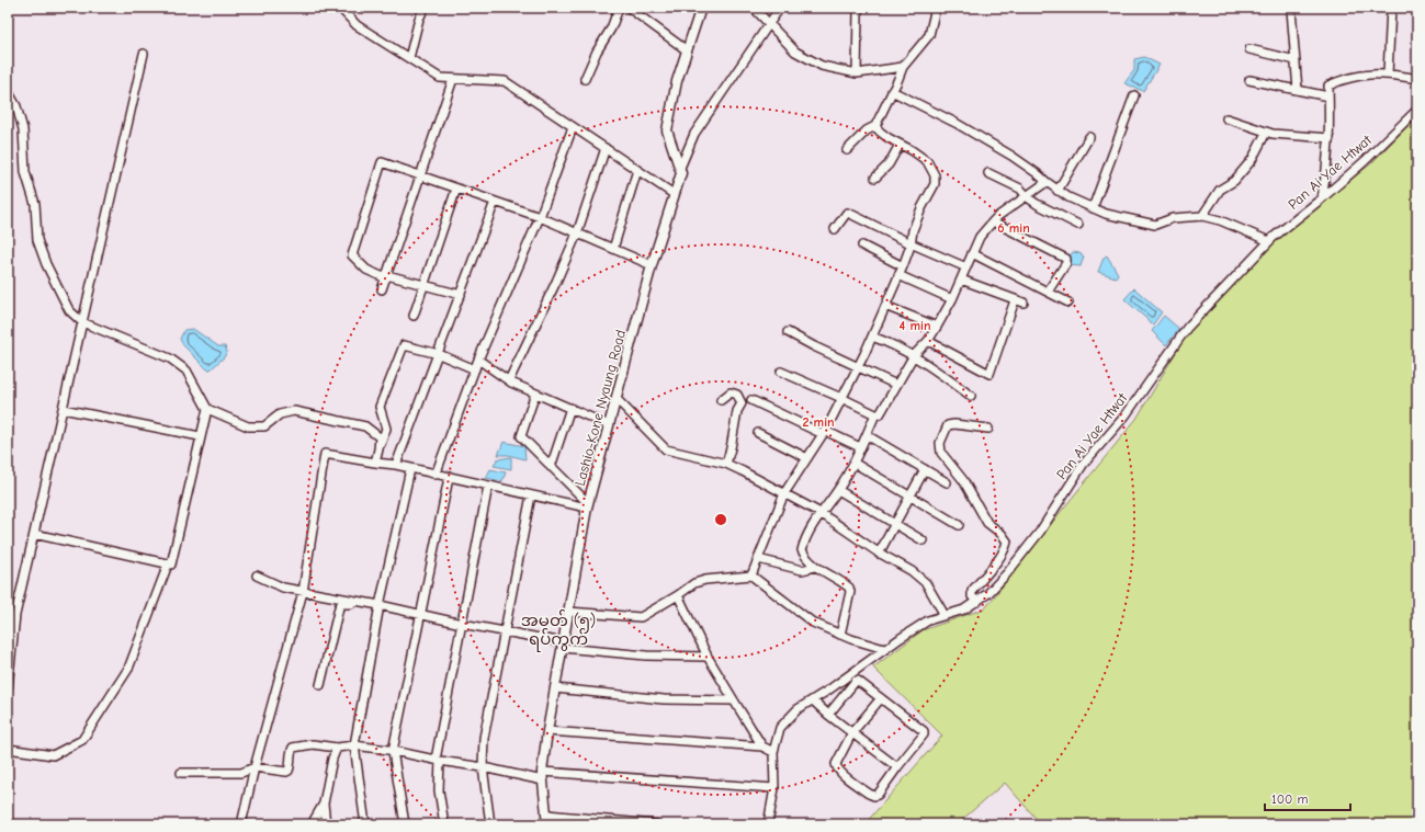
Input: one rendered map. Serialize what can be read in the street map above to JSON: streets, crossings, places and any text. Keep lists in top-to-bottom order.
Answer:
{
  "streets": {
    "main road": ["Lashio-Kone Nyaung Road"],
    "street": ["Pan Ai Yae Htwat"]
  },
  "districts": ["အမှတ် (၅) ရပ်ကွက်"],
  "scale_bar": "100 m",
  "rings": ["6 min", "4 min", "2 min"]
}
